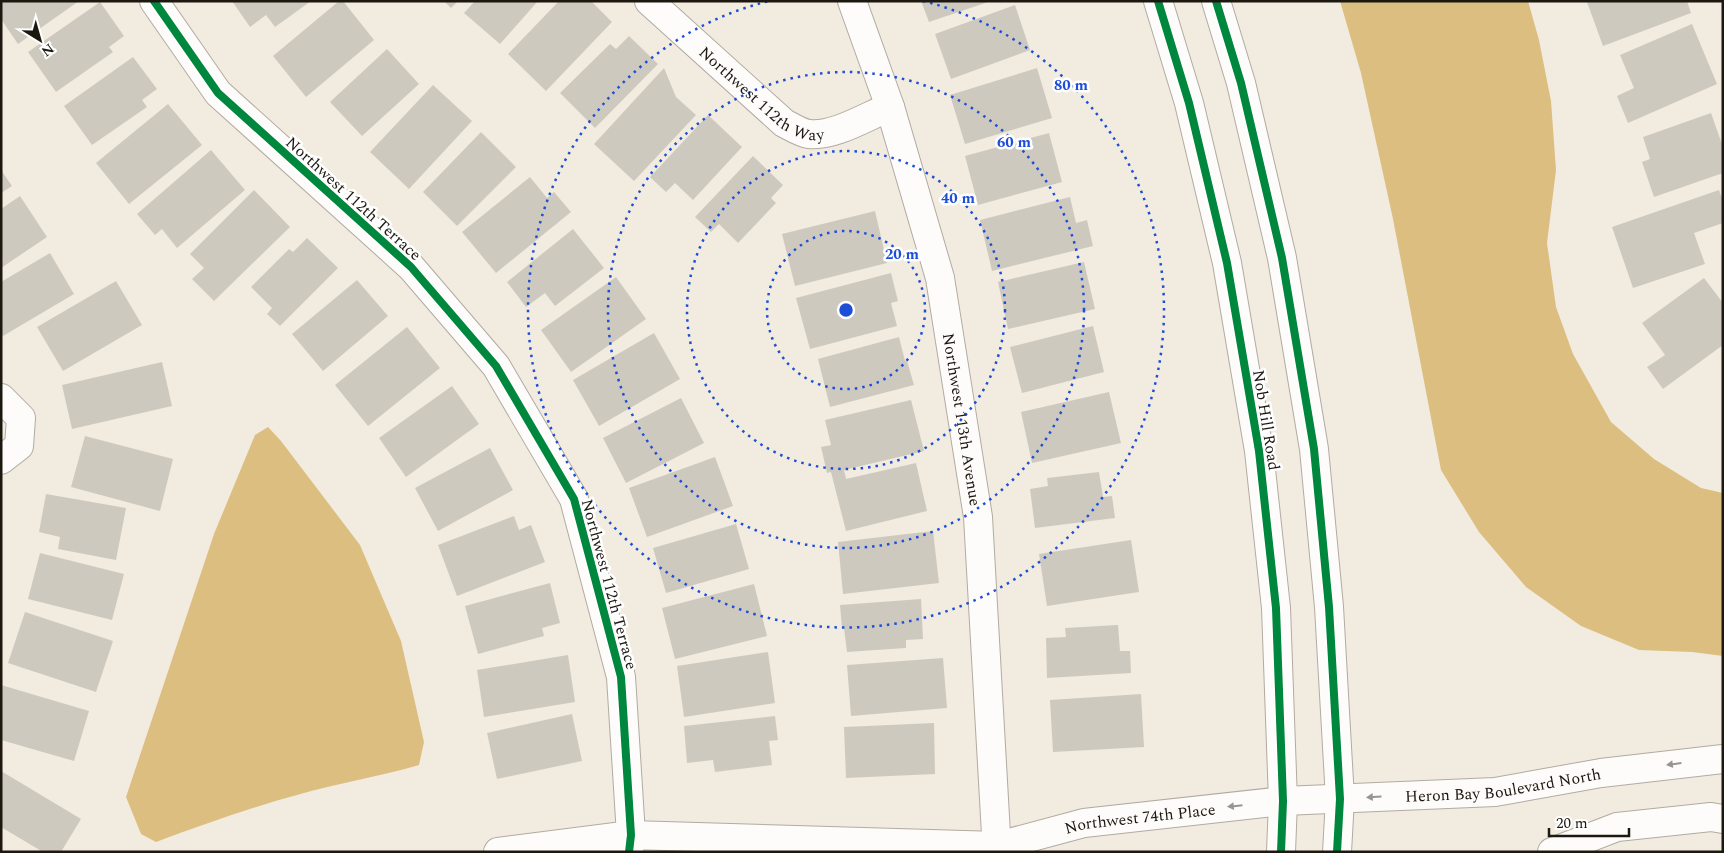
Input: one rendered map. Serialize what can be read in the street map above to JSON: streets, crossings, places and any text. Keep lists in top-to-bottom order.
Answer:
{
  "streets": {
    "street": [
      "Northwest 112th Way",
      "Northwest 112th Terrace",
      "Northwest 113th Avenue",
      "Nob Hill Road",
      "Heron Bay Boulevard North",
      "Northwest 74th Place"
    ]
  },
  "crossings": [
    ["Northwest 112th Way", "Northwest 113th Avenue"],
    ["Northwest 112th Terrace", "Northwest 74th Place"],
    ["Northwest 113th Avenue", "Northwest 74th Place"],
    ["Nob Hill Road", "Heron Bay Boulevard North"],
    ["Nob Hill Road", "Northwest 74th Place"],
    ["Heron Bay Boulevard North", "Northwest 74th Place"]
  ],
  "scale_bar": "20 m",
  "north": "bottom right",
  "rings": [
    "80 m",
    "60 m",
    "40 m",
    "20 m"
  ]
}
